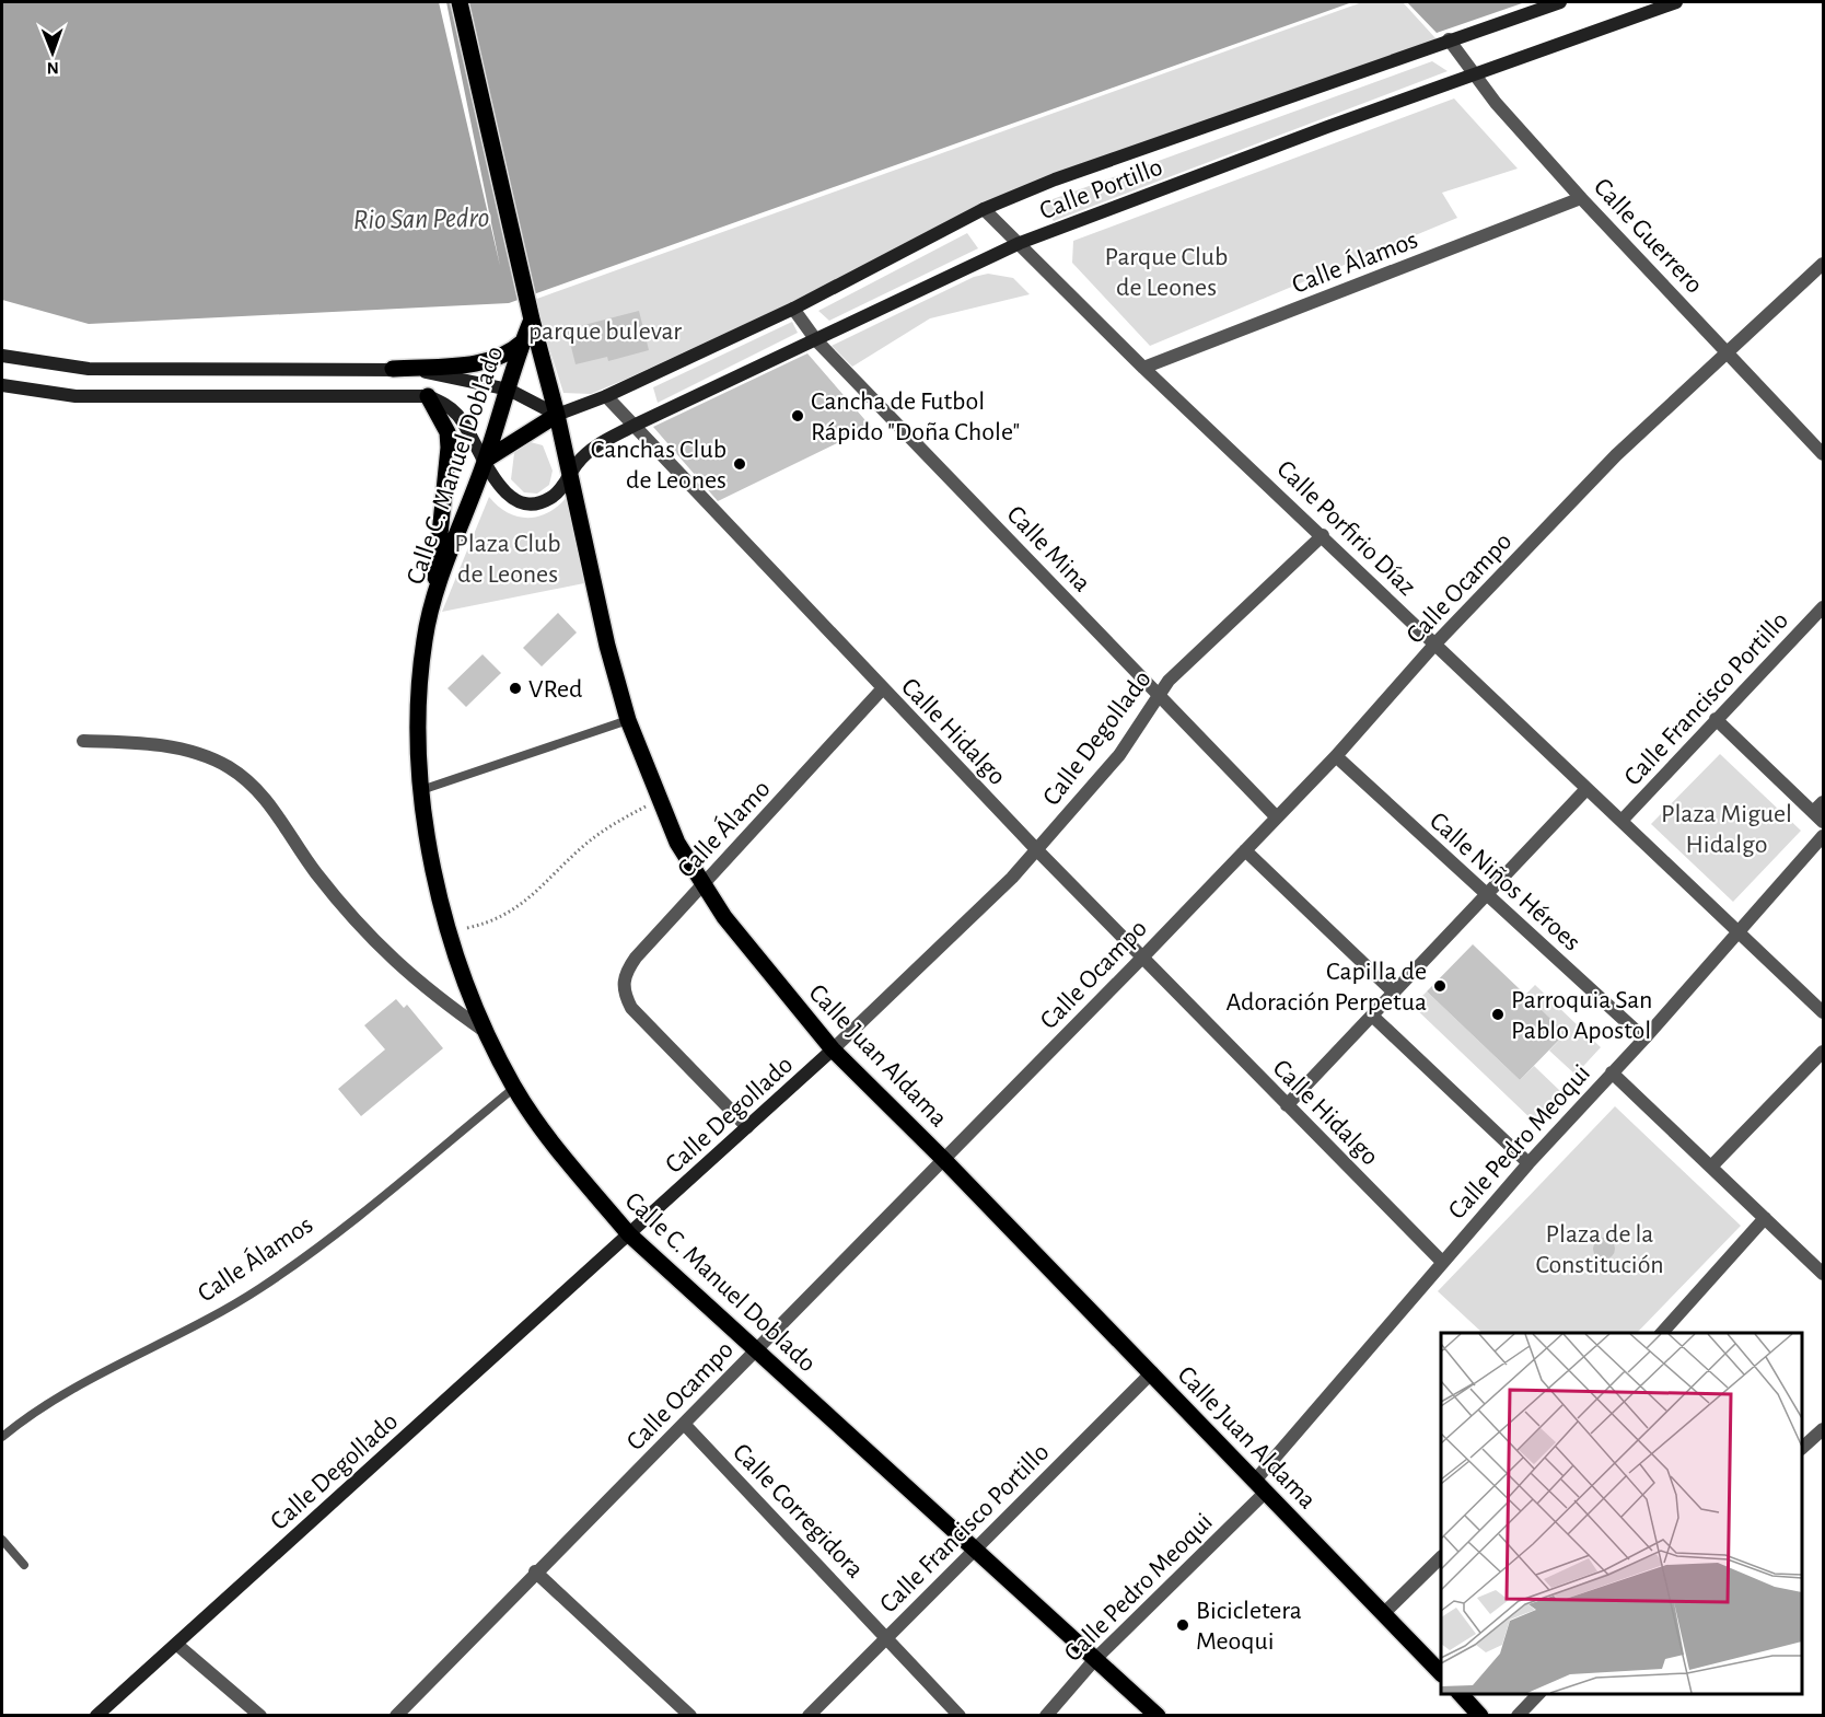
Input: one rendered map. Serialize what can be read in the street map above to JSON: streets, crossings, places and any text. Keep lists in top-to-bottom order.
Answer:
{
  "streets": {
    "main road": ["Calle C. Manuel Doblado", "Calle Juan Aldama"],
    "street": [
      "Calle Portillo",
      "Calle Guerrero",
      "Calle Álamos",
      "Calle Porfirio Díaz",
      "Calle Mina",
      "Calle Ocampo",
      "Calle Francisco Portillo",
      "Calle Hidalgo",
      "Calle Degollado",
      "Calle Álamo",
      "Calle Niños Héroes",
      "Calle Pedro Meoqui",
      "Calle Corregidora"
    ]
  },
  "crossings": [
    ["Calle Portillo", "Calle Guerrero"],
    ["Calle Portillo", "Calle C. Manuel Doblado"],
    ["Calle Portillo", "Calle Porfirio Díaz"],
    ["Calle Portillo", "Calle Mina"],
    ["Calle Portillo", "Calle Hidalgo"],
    ["Calle Portillo", "Calle Juan Aldama"],
    ["Calle Guerrero", "Calle Álamos"],
    ["Calle Guerrero", "Calle Ocampo"],
    ["Calle Álamos", "Calle C. Manuel Doblado"],
    ["Calle Álamos", "Calle Porfirio Díaz"],
    ["Calle C. Manuel Doblado", "Calle Ocampo"],
    ["Calle C. Manuel Doblado", "Calle Francisco Portillo"],
    ["Calle C. Manuel Doblado", "Calle Degollado"],
    ["Calle C. Manuel Doblado", "Calle Juan Aldama"],
    ["Calle C. Manuel Doblado", "Calle Pedro Meoqui"],
    ["Calle Porfirio Díaz", "Calle Ocampo"],
    ["Calle Porfirio Díaz", "Calle Francisco Portillo"],
    ["Calle Porfirio Díaz", "Calle Degollado"],
    ["Calle Porfirio Díaz", "Calle Pedro Meoqui"],
    ["Calle Mina", "Calle Ocampo"],
    ["Calle Mina", "Calle Degollado"],
    ["Calle Ocampo", "Calle Hidalgo"],
    ["Calle Ocampo", "Calle Niños Héroes"],
    ["Calle Ocampo", "Calle Juan Aldama"],
    ["Calle Ocampo", "Calle Corregidora"],
    ["Calle Francisco Portillo", "Calle Hidalgo"],
    ["Calle Francisco Portillo", "Calle Niños Héroes"],
    ["Calle Francisco Portillo", "Calle Juan Aldama"],
    ["Calle Francisco Portillo", "Calle Corregidora"],
    ["Calle Hidalgo", "Calle Degollado"],
    ["Calle Hidalgo", "Calle Álamo"],
    ["Calle Hidalgo", "Calle Pedro Meoqui"],
    ["Calle Degollado", "Calle Álamo"],
    ["Calle Degollado", "Calle Juan Aldama"],
    ["Calle Álamo", "Calle Juan Aldama"],
    ["Calle Niños Héroes", "Calle Pedro Meoqui"],
    ["Calle Juan Aldama", "Calle Pedro Meoqui"]
  ],
  "water": ["Rio San Pedro"],
  "parks": [
    "Parque Club de Leones",
    "parque bulevar",
    "Plaza Club de Leones",
    "Plaza Miguel Hidalgo",
    "Plaza de la Constitución"
  ],
  "places": [
    "Cancha de Futbol Rápido \"Doña Chole\"",
    "Canchas Club de Leones",
    "VRed",
    "Capilla de Adoración Perpetua",
    "Parroquia San Pablo Apostol",
    "Bicicletera Meoqui"
  ],
  "north": "bottom"
}
